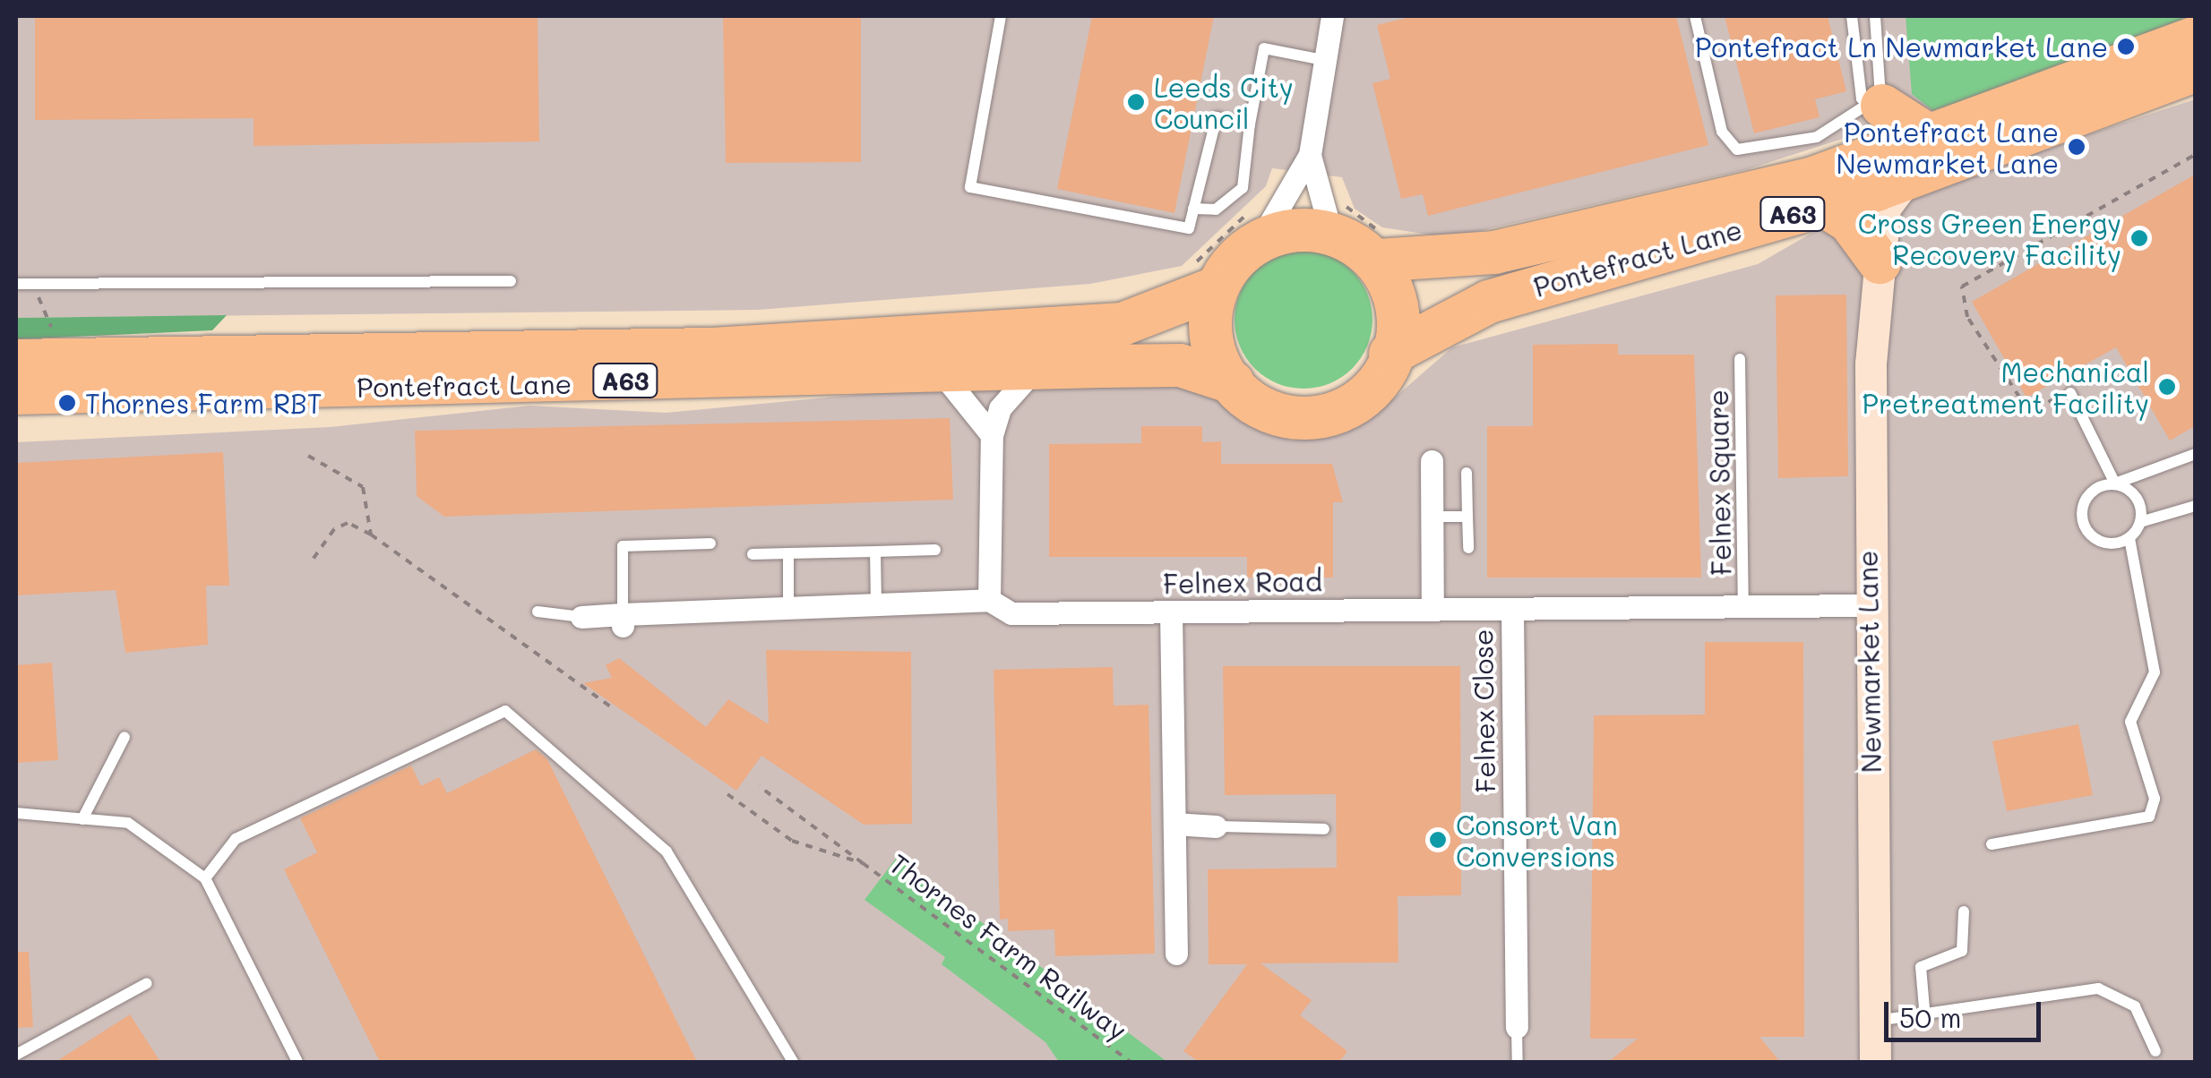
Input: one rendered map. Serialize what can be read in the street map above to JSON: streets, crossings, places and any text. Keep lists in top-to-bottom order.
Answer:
{
  "streets": {
    "highway": ["A63", "Pontefract Lane"],
    "street": ["Felnex Road", "Newmarket Lane", "Felnex Close"],
    "lane": ["Felnex Square"],
    "path": ["Thornes Farm Railway"]
  },
  "crossings": [
    ["A63", "Pontefract Lane"],
    ["Pontefract Lane", "Newmarket Lane"],
    ["Felnex Square", "Felnex Road"],
    ["Felnex Road", "Newmarket Lane"],
    ["Felnex Road", "Felnex Close"]
  ],
  "places": [
    "Pontefract Ln Newmarket Lane",
    "Leeds City Council",
    "Pontefract Lane Newmarket Lane",
    "Cross Green Energy Recovery Facility",
    "Mechanical Pretreatment Facility",
    "Thornes Farm RBT",
    "Consort Van Conversions"
  ],
  "scale_bar": "50 m"
}
